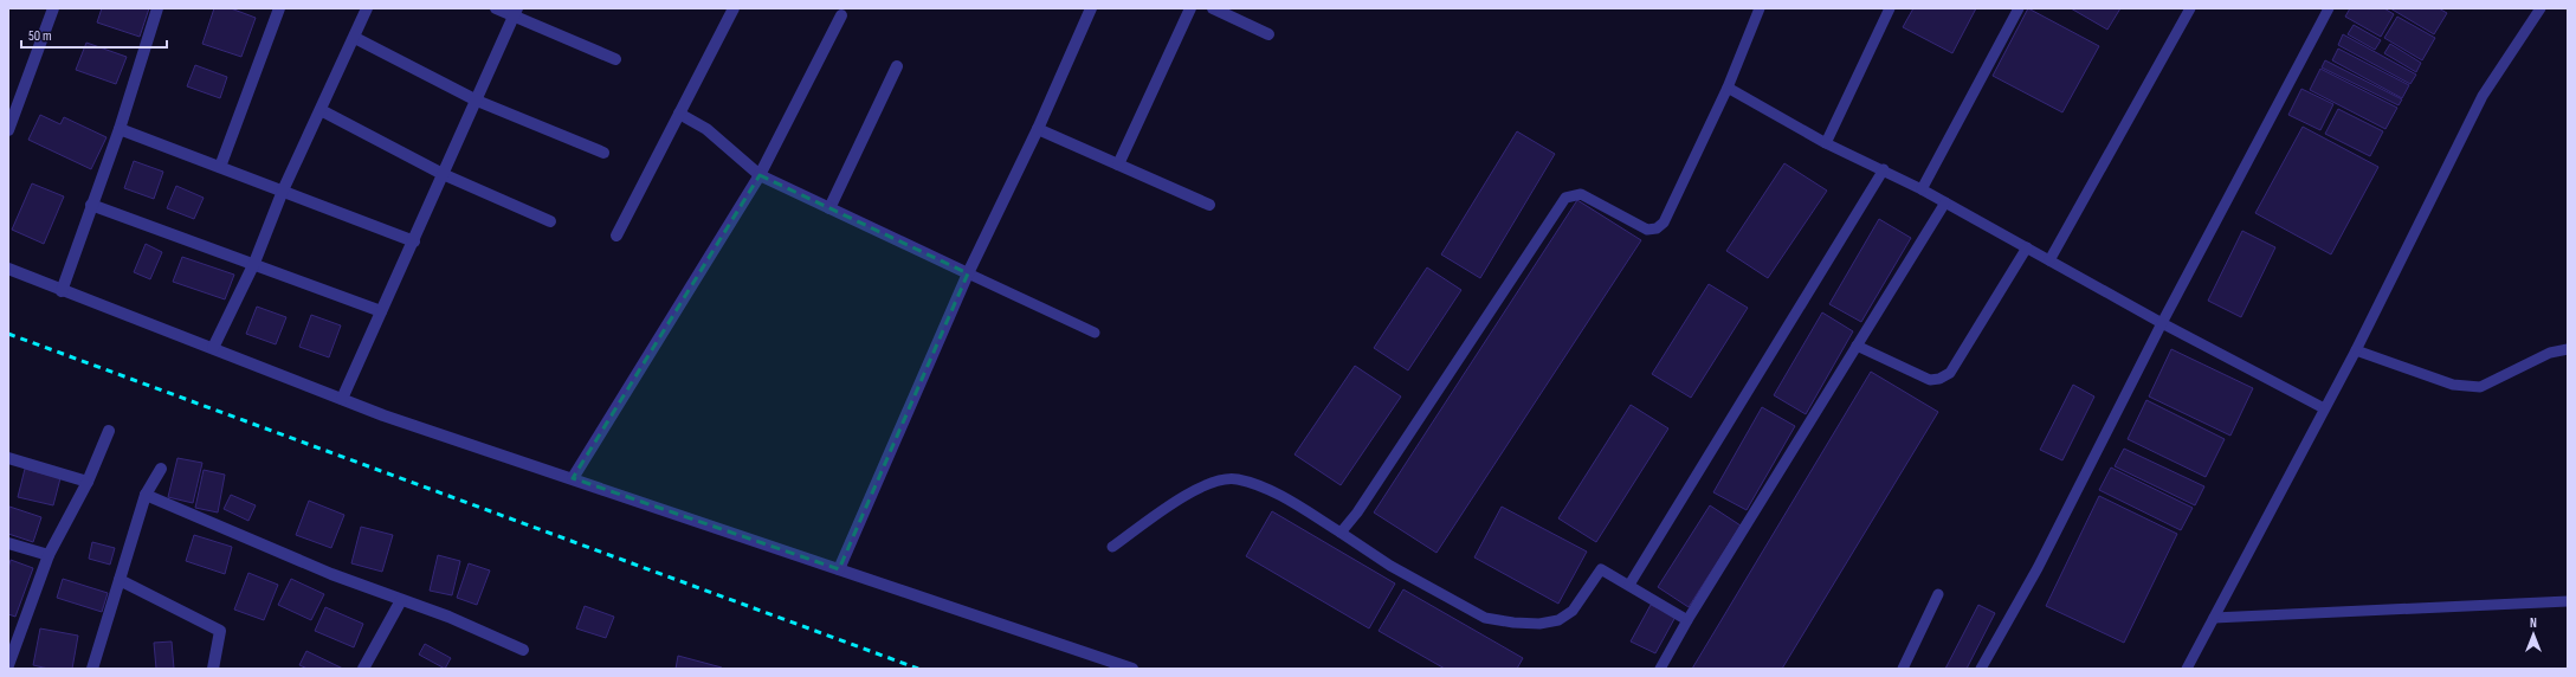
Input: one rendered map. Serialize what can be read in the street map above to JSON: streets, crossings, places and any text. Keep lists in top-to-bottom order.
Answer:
{
  "scale_bar": "50 m",
  "north": "top"
}
